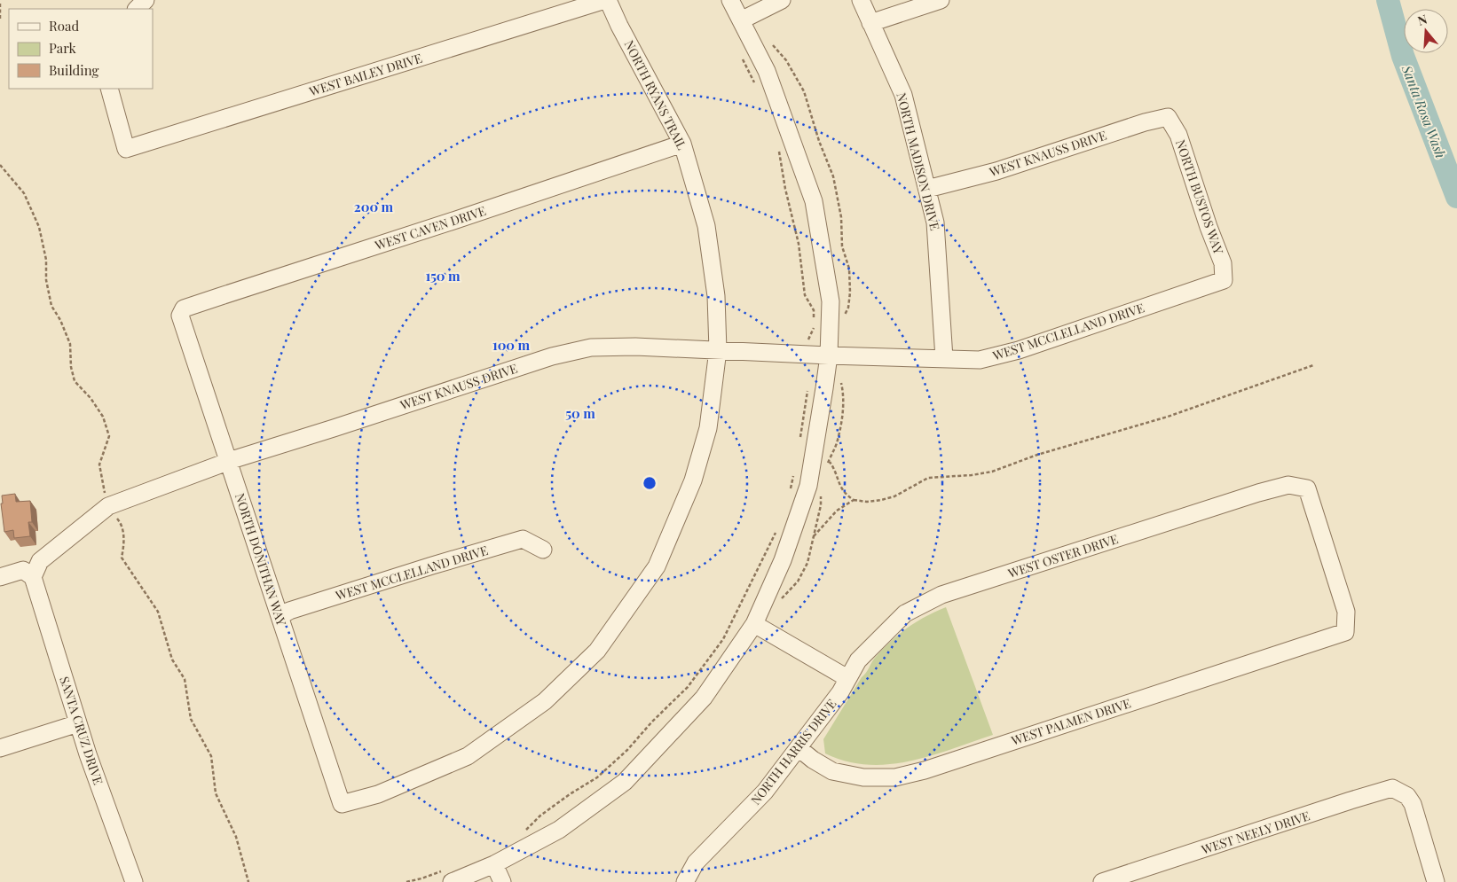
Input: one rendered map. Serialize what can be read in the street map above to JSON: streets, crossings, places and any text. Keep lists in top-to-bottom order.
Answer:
{
  "streets": {
    "street": [
      "WEST BAILEY DRIVE",
      "NORTH RYANS TRAIL",
      "WEST KNAUSS DRIVE",
      "NORTH MADISON DRIVE",
      "NORTH BUSTOS WAY",
      "WEST CAVEN DRIVE",
      "WEST MCCLELLAND DRIVE",
      "WEST OSTER DRIVE",
      "NORTH DONITHAN WAY",
      "WEST PALMEN DRIVE",
      "SANTA CRUZ DRIVE",
      "NORTH HARRIS DRIVE",
      "WEST NEELY DRIVE"
    ]
  },
  "crossings": [
    ["WEST BAILEY DRIVE", "NORTH RYANS TRAIL"],
    ["NORTH RYANS TRAIL", "WEST KNAUSS DRIVE"],
    ["NORTH RYANS TRAIL", "WEST CAVEN DRIVE"],
    ["NORTH RYANS TRAIL", "NORTH DONITHAN WAY"],
    ["WEST KNAUSS DRIVE", "NORTH MADISON DRIVE"],
    ["WEST KNAUSS DRIVE", "NORTH BUSTOS WAY"],
    ["WEST KNAUSS DRIVE", "WEST MCCLELLAND DRIVE"],
    ["WEST KNAUSS DRIVE", "NORTH DONITHAN WAY"],
    ["WEST KNAUSS DRIVE", "SANTA CRUZ DRIVE"],
    ["NORTH MADISON DRIVE", "WEST MCCLELLAND DRIVE"],
    ["NORTH BUSTOS WAY", "WEST MCCLELLAND DRIVE"],
    ["WEST CAVEN DRIVE", "NORTH DONITHAN WAY"],
    ["WEST MCCLELLAND DRIVE", "NORTH DONITHAN WAY"],
    ["WEST OSTER DRIVE", "WEST PALMEN DRIVE"],
    ["WEST OSTER DRIVE", "NORTH HARRIS DRIVE"],
    ["WEST PALMEN DRIVE", "NORTH HARRIS DRIVE"]
  ],
  "water": ["Santa Rosa Wash"],
  "legend": ["Road", "Park", "Building"],
  "north": "top",
  "rings": [
    "200 m",
    "150 m",
    "100 m",
    "50 m"
  ]
}
